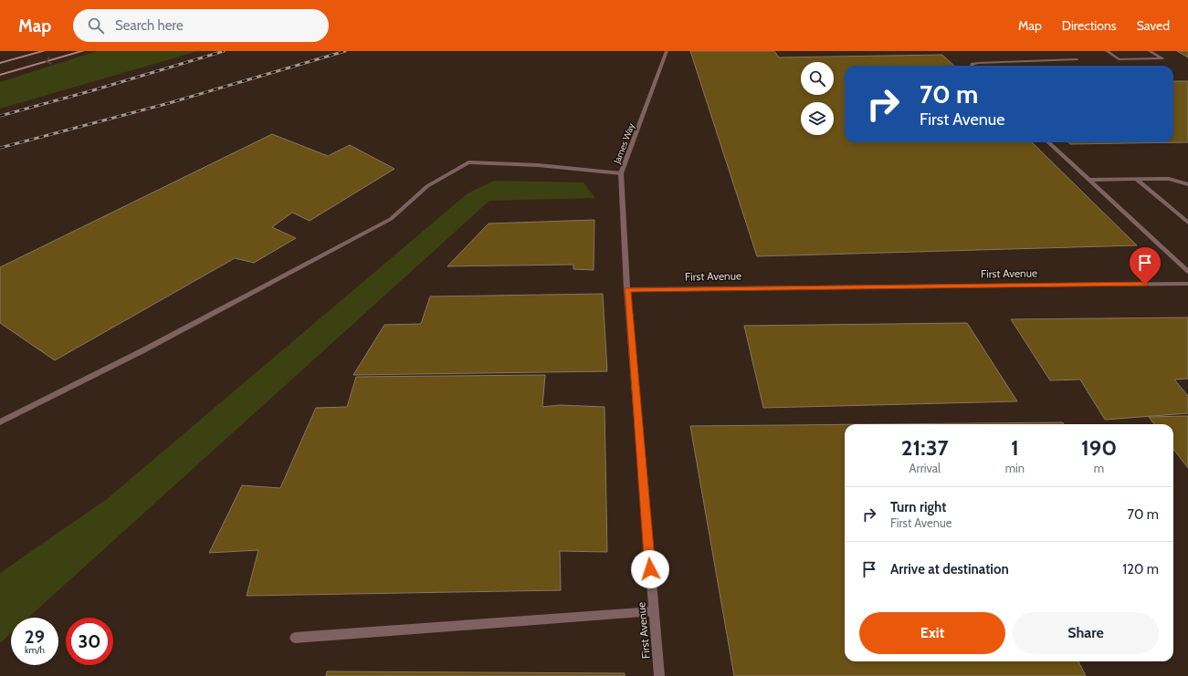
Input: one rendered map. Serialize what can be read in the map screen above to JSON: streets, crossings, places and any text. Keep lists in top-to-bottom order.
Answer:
{
  "streets": {
    "street": ["James Way", "First Avenue"]
  },
  "crossings": [
    ["James Way", "First Avenue"]
  ],
  "page": {
    "header": "Map",
    "search": "Search here",
    "nav": ["Map", "Directions", "Saved"],
    "turn": ["70 m", "First Avenue"],
    "eta": [
      "21:37",
      "Arrival",
      "1",
      "min",
      "190",
      "m"
    ],
    "list": [
      {
        "name": "Turn right",
        "note": "First Avenue",
        "value": "70 m"
      },
      {
        "name": "Arrive at destination",
        "value": "120 m"
      }
    ],
    "buttons": ["Exit", "Share"],
    "speed": "29 km/h",
    "limit": "30"
  }
}
